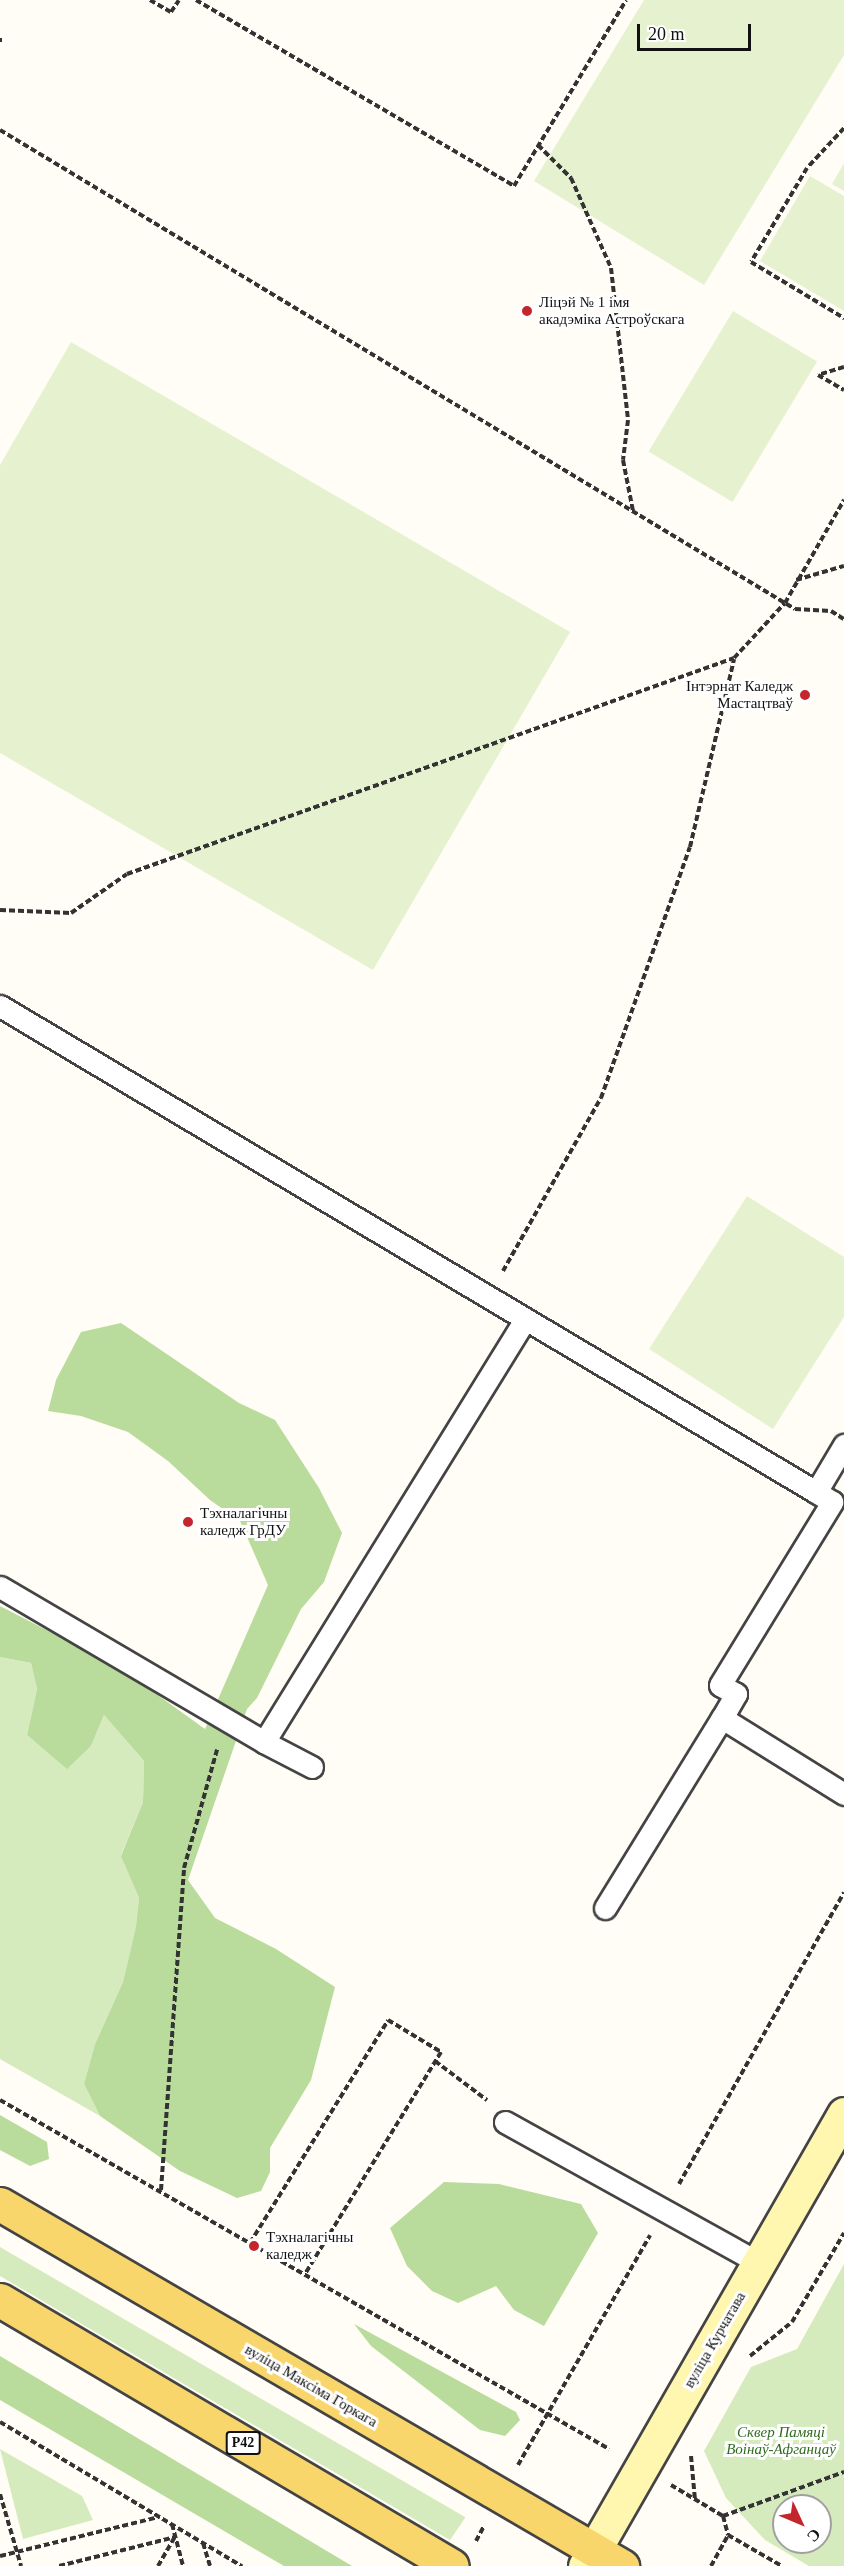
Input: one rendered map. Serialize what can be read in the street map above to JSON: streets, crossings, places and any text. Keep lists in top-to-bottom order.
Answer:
{
  "streets": {
    "main road": ["вуліца Курчатава", "вуліца Максіма Горкага", "Р42"]
  },
  "crossings": [
    ["вуліца Курчатава", "вуліца Максіма Горкага"]
  ],
  "parks": ["Сквер Памяці Воінаў-Афганцаў"],
  "places": [
    "Ліцэй № 1 імя акадэміка Астроўскага",
    "Інтэрнат Каледж Мастацтваў",
    "Тэхналагічны каледж ГрДУ",
    "Тэхналагічны каледж"
  ],
  "scale_bar": "20 m",
  "north": "bottom right"
}
